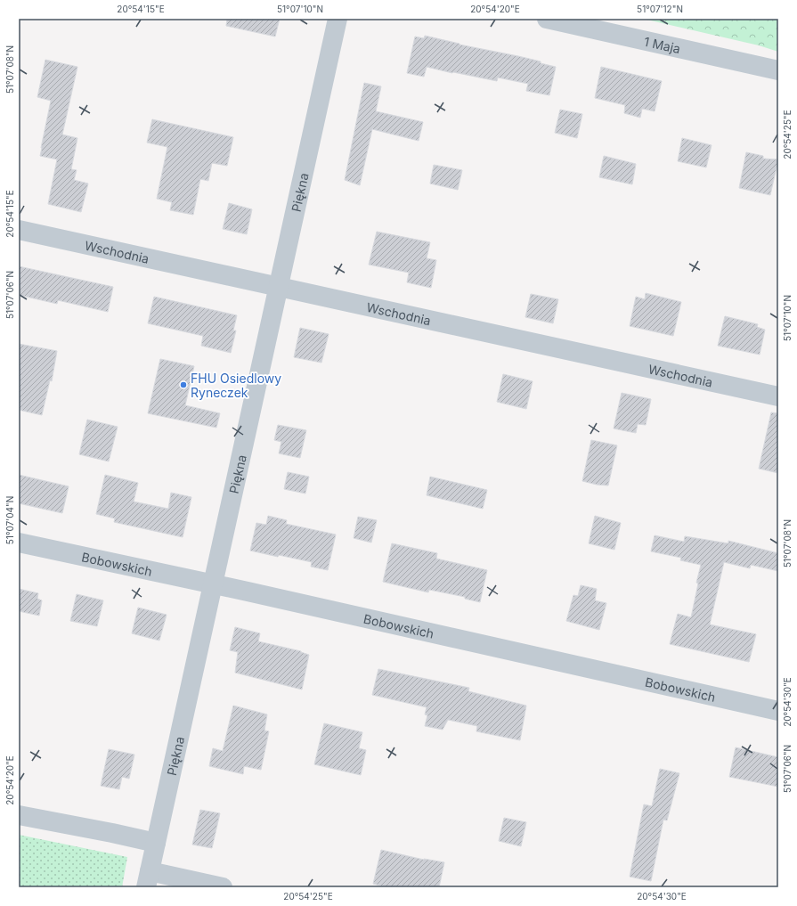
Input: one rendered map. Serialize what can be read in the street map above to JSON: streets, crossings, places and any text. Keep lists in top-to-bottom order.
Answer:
{
  "streets": {
    "street": [
      "1 Maja",
      "Piękna",
      "Wschodnia",
      "Bobowskich"
    ]
  },
  "crossings": [
    ["Piękna", "Wschodnia"],
    ["Piękna", "Bobowskich"]
  ],
  "places": ["FHU Osiedlowy Ryneczek"],
  "coordinates": [
    "20°54'15\"E",
    "51°07'10\"N",
    "20°54'20\"E",
    "51°07'12\"N",
    "51°07'08\"N",
    "20°54'25\"E",
    "51°07'06\"N",
    "51°07'04\"N",
    "20°54'30\"E"
  ]
}
